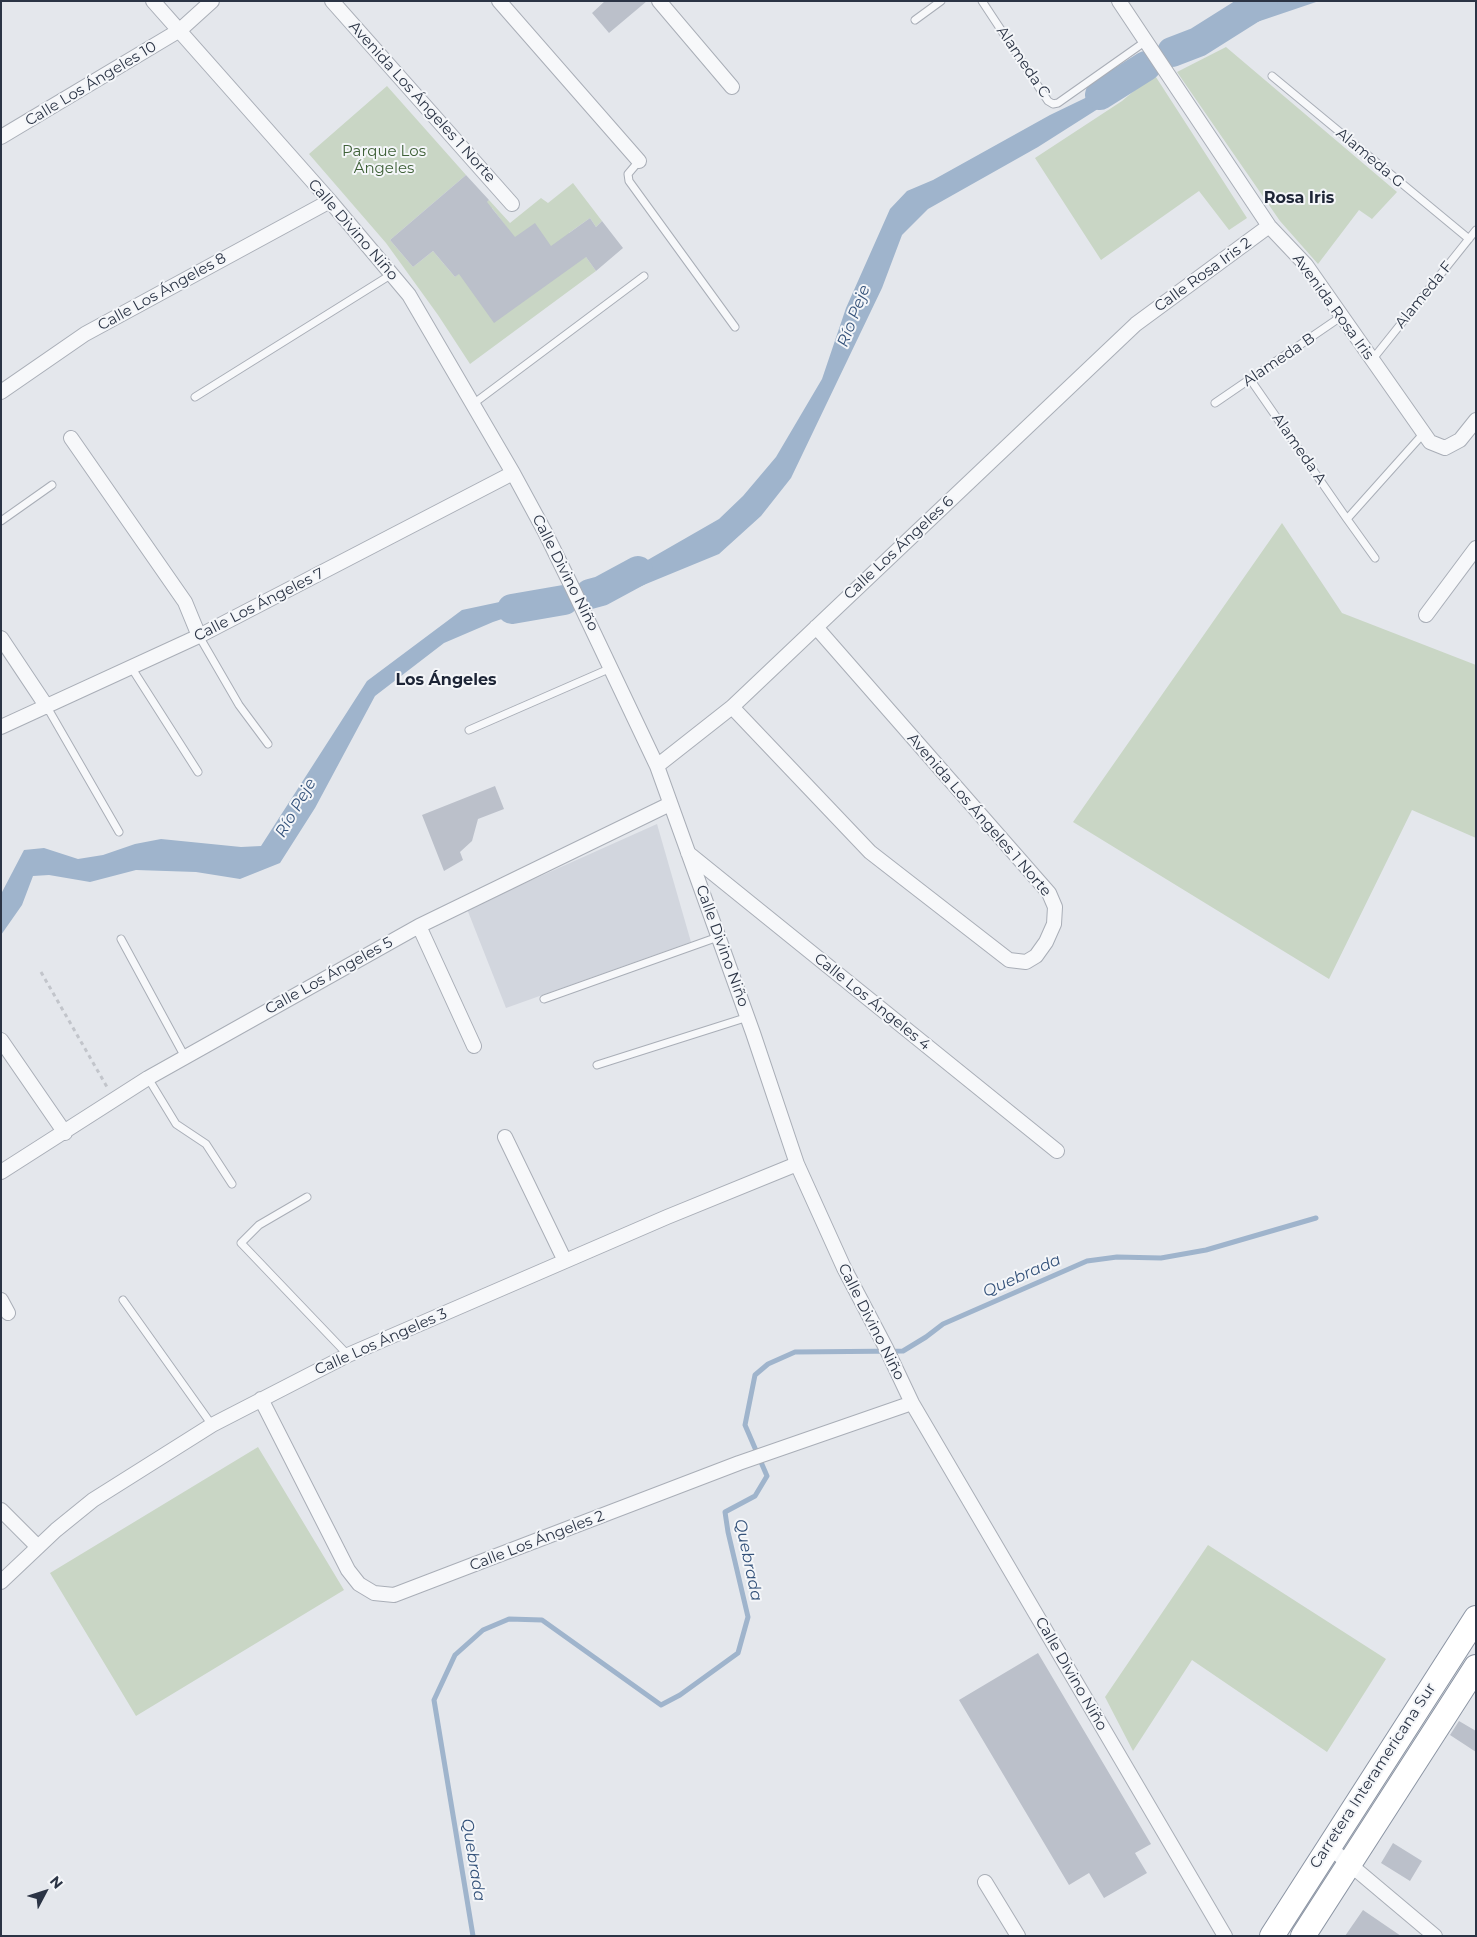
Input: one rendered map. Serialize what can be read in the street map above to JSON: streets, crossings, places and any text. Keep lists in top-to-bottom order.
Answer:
{
  "streets": {
    "highway": ["Carretera Interamericana Sur"],
    "street": [
      "Calle Los Ángeles 10",
      "Avenida Los Ángeles 1 Norte",
      "Calle Divino Niño",
      "Calle Rosa Iris 2",
      "Calle Los Ángeles 8",
      "Avenida Rosa Iris",
      "Calle Los Ángeles 6",
      "Calle Los Ángeles 7",
      "Calle Los Ángeles 5",
      "Calle Los Ángeles 4",
      "Calle Los Ángeles 3",
      "Calle Los Ángeles 2"
    ],
    "lane": [
      "Alameda C",
      "Alameda G",
      "Alameda F",
      "Alameda B",
      "Alameda A"
    ]
  },
  "crossings": [
    ["Alameda C", "Avenida Rosa Iris"],
    ["Calle Los Ángeles 10", "Calle Divino Niño"],
    ["Avenida Los Ángeles 1 Norte", "Calle Los Ángeles 6"],
    ["Alameda G", "Alameda F"],
    ["Calle Divino Niño", "Calle Los Ángeles 8"],
    ["Calle Divino Niño", "Calle Los Ángeles 6"],
    ["Calle Divino Niño", "Calle Los Ángeles 7"],
    ["Calle Divino Niño", "Calle Los Ángeles 5"],
    ["Calle Divino Niño", "Calle Los Ángeles 4"],
    ["Calle Divino Niño", "Calle Los Ángeles 3"],
    ["Calle Divino Niño", "Calle Los Ángeles 2"],
    ["Calle Rosa Iris 2", "Avenida Rosa Iris"],
    ["Calle Rosa Iris 2", "Calle Los Ángeles 6"],
    ["Alameda F", "Avenida Rosa Iris"],
    ["Avenida Rosa Iris", "Alameda B"],
    ["Alameda B", "Alameda A"],
    ["Calle Los Ángeles 3", "Calle Los Ángeles 2"]
  ],
  "districts": ["Rosa Iris", "Los Ángeles"],
  "water": ["Río Peje", "Quebrada"],
  "parks": ["Parque Los Ángeles"],
  "north": "top right"
}
